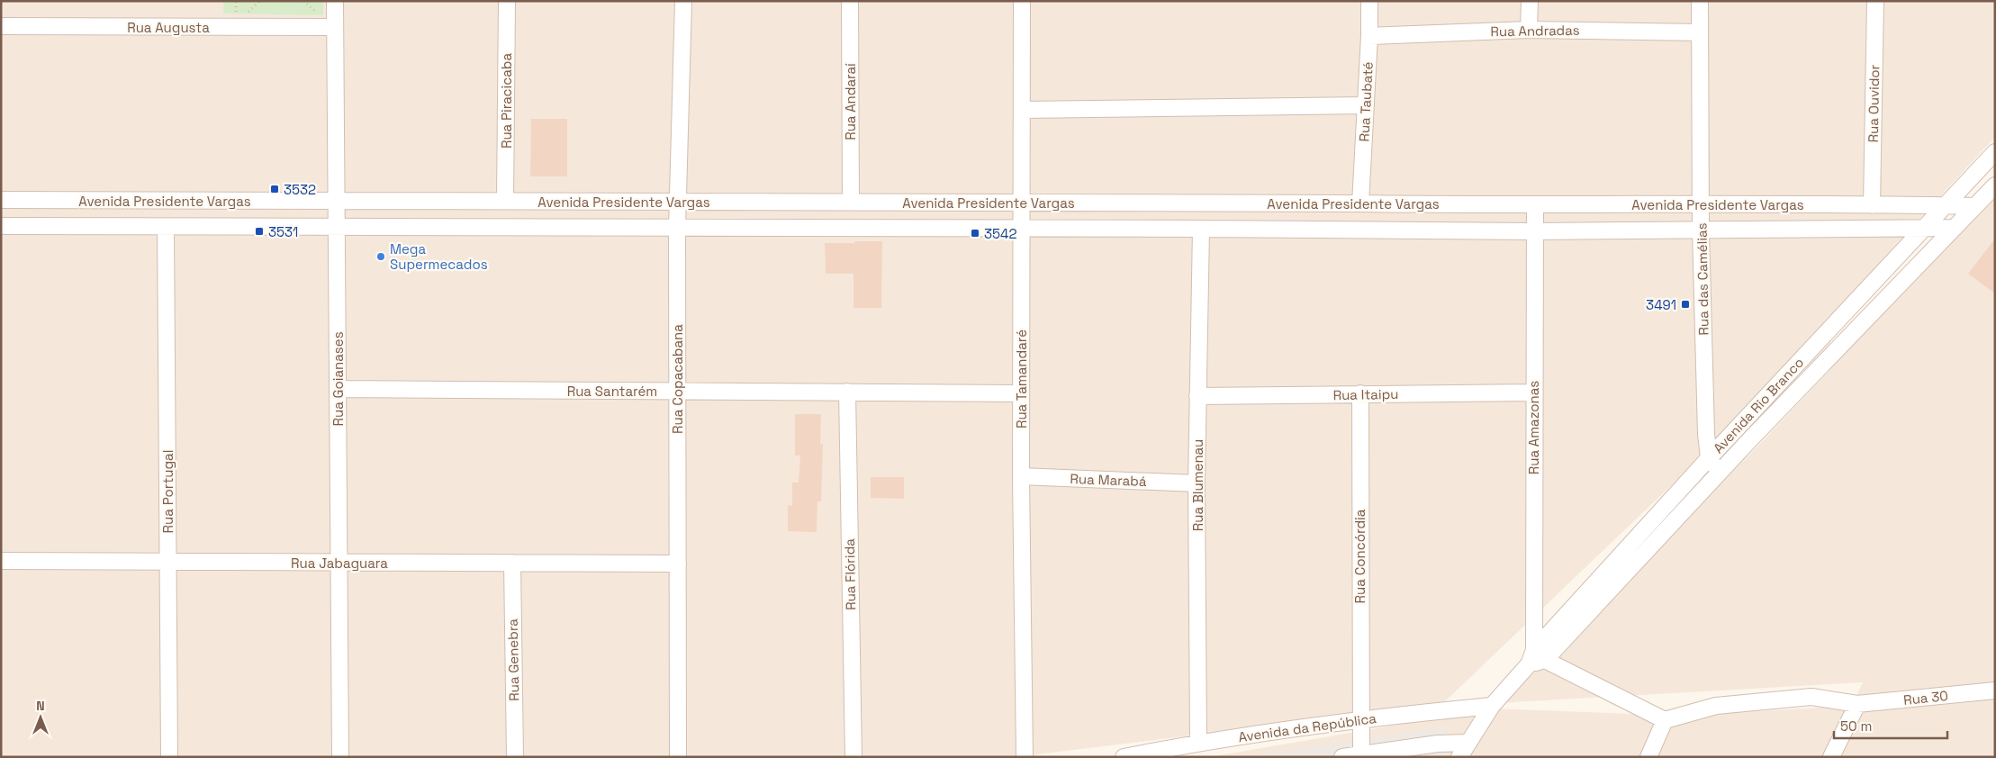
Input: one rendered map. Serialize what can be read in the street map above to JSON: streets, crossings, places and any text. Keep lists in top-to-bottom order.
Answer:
{
  "streets": {
    "street": [
      "Rua Augusta",
      "Rua Andradas",
      "Rua Piracicaba",
      "Rua Andaraí",
      "Rua Taubaté",
      "Rua Ouvidor",
      "Avenida Presidente Vargas",
      "Rua das Camélias",
      "Rua Goianases",
      "Rua Copacabana",
      "Rua Tamandaré",
      "Rua Santarém",
      "Rua Itaipu",
      "Avenida Rio Branco",
      "Rua Amazonas",
      "Rua Marabá",
      "Rua Blumenau",
      "Rua Portugal",
      "Rua Concórdia",
      "Rua Jabaguara",
      "Rua Flórida",
      "Rua Genebra",
      "Rua 30",
      "Avenida da República"
    ]
  },
  "crossings": [
    ["Rua Augusta", "Rua Goianases"],
    ["Rua Andradas", "Rua Taubaté"],
    ["Rua Andradas", "Rua das Camélias"],
    ["Rua Piracicaba", "Avenida Presidente Vargas"],
    ["Rua Andaraí", "Avenida Presidente Vargas"],
    ["Rua Taubaté", "Avenida Presidente Vargas"],
    ["Rua Ouvidor", "Avenida Presidente Vargas"],
    ["Avenida Presidente Vargas", "Rua das Camélias"],
    ["Avenida Presidente Vargas", "Rua Goianases"],
    ["Avenida Presidente Vargas", "Rua Copacabana"],
    ["Avenida Presidente Vargas", "Rua Tamandaré"],
    ["Avenida Presidente Vargas", "Avenida Rio Branco"],
    ["Avenida Presidente Vargas", "Rua Amazonas"],
    ["Avenida Presidente Vargas", "Rua Blumenau"],
    ["Avenida Presidente Vargas", "Rua Portugal"],
    ["Rua das Camélias", "Avenida Rio Branco"],
    ["Rua Goianases", "Rua Santarém"],
    ["Rua Goianases", "Rua Jabaguara"],
    ["Rua Copacabana", "Rua Santarém"],
    ["Rua Copacabana", "Rua Jabaguara"],
    ["Rua Tamandaré", "Rua Santarém"],
    ["Rua Tamandaré", "Rua Marabá"],
    ["Rua Santarém", "Rua Flórida"],
    ["Rua Itaipu", "Rua Amazonas"],
    ["Rua Itaipu", "Rua Blumenau"],
    ["Rua Itaipu", "Rua Concórdia"],
    ["Avenida Rio Branco", "Rua Amazonas"],
    ["Avenida Rio Branco", "Avenida da República"],
    ["Rua Marabá", "Rua Blumenau"],
    ["Rua Blumenau", "Avenida da República"],
    ["Rua Portugal", "Rua Jabaguara"],
    ["Rua Concórdia", "Avenida da República"],
    ["Rua Jabaguara", "Rua Genebra"]
  ],
  "places": {
    "transit": [
      "3532",
      "3531",
      "3542",
      "3491"
    ],
    "other": ["Mega Supermecados"]
  },
  "scale_bar": "50 m",
  "north": "top"
}
